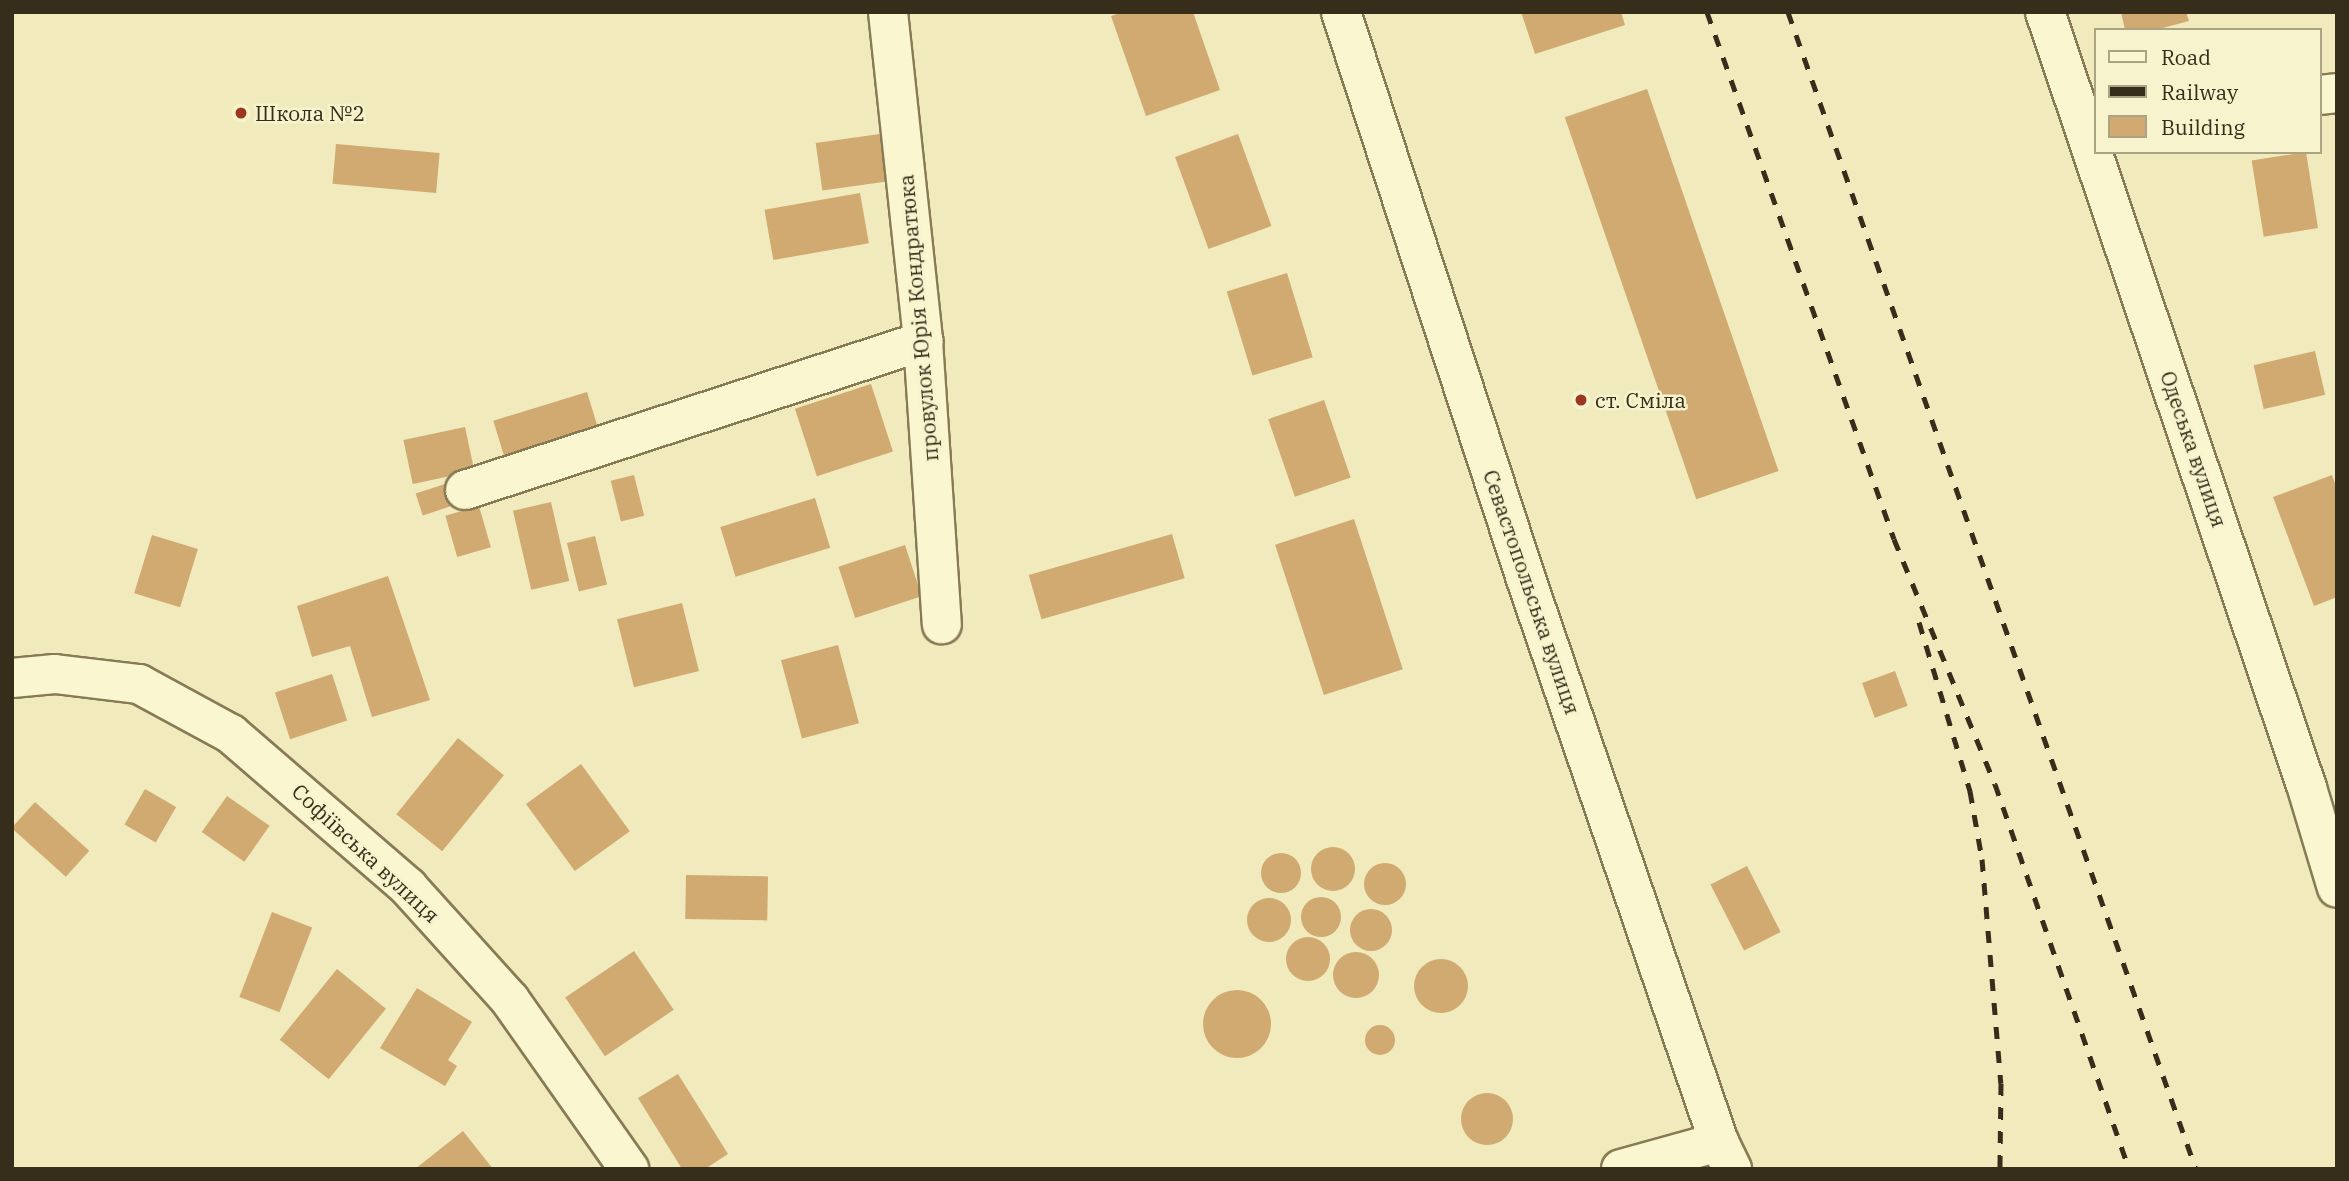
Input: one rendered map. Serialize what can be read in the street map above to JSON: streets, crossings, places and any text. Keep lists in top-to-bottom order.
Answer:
{
  "streets": {
    "street": [
      "провулок Юрія Кондратюка",
      "Одеська вулиця",
      "Севастопольська вулиця",
      "Софіївська вулиця"
    ]
  },
  "places": ["Школа №2", "ст. Сміла"],
  "legend": ["Road", "Railway", "Building"]
}
